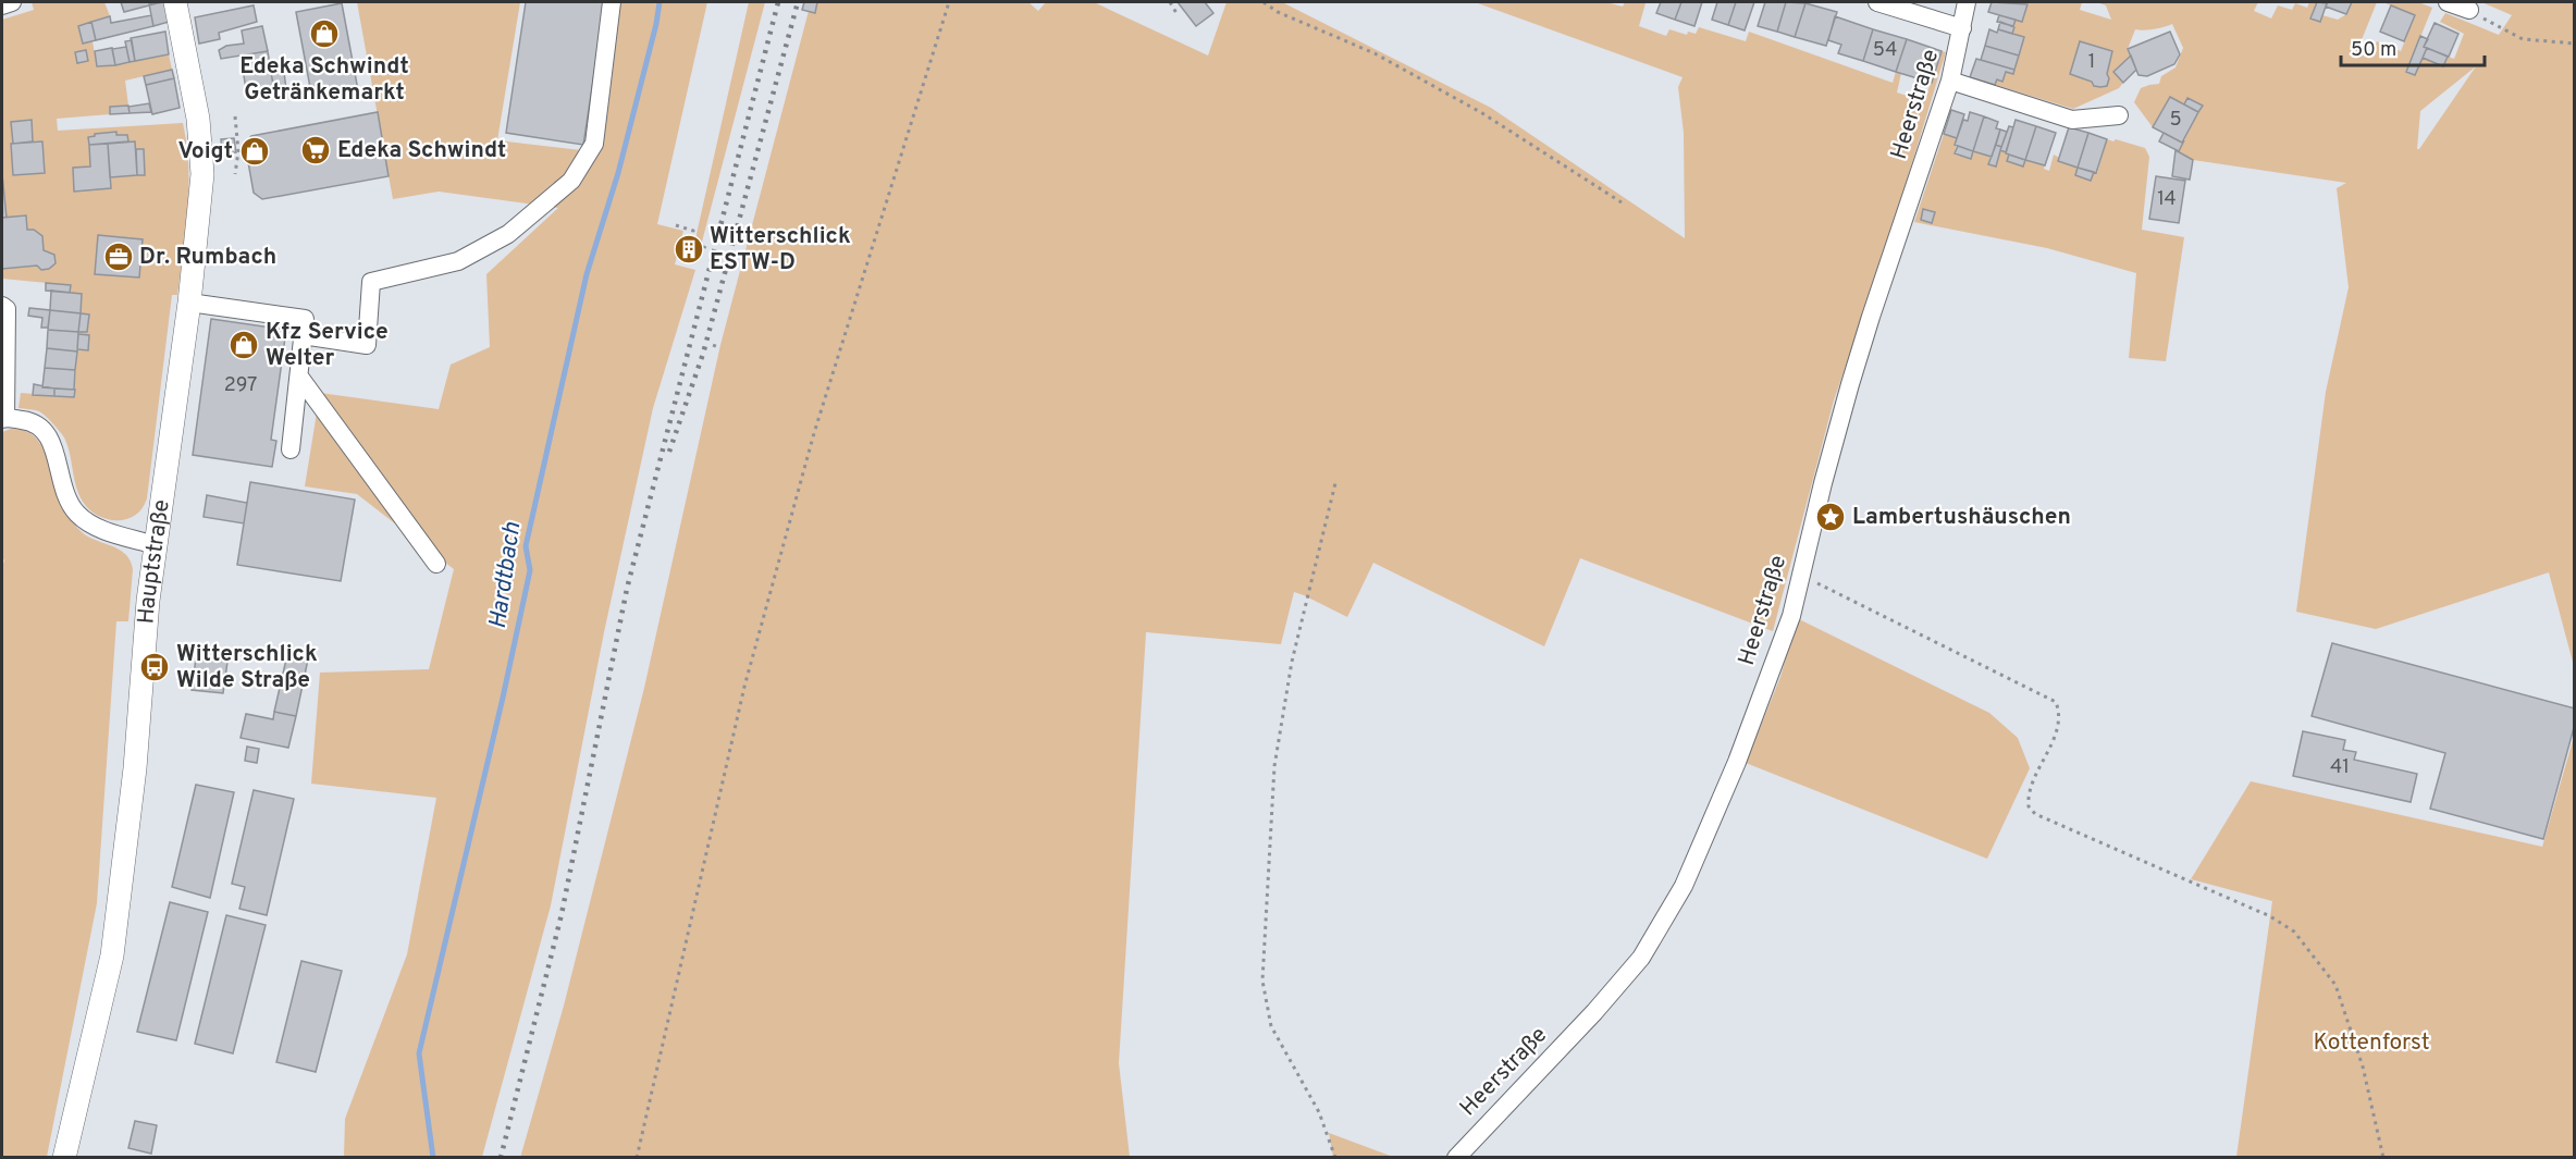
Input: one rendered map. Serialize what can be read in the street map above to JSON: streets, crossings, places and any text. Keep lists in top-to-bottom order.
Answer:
{
  "streets": {
    "main road": ["Hauptstraße"],
    "street": ["Heerstraße"]
  },
  "water": ["Hardtbach"],
  "parks": ["Kottenforst"],
  "places": {
    "shop": ["Edeka Schwindt Getränkemarkt", "Voigt", "Kfz Service Welter"],
    "supermarket": ["Edeka Schwindt"],
    "building": ["Witterschlick ESTW-D"],
    "office": ["Dr. Rumbach"],
    "place": ["Lambertushäuschen"],
    "bus stop": ["Witterschlick Wilde Straße"]
  },
  "house_numbers": [
    "54",
    "1",
    "5",
    "14",
    "297",
    "41"
  ],
  "scale_bar": "50 m"
}
